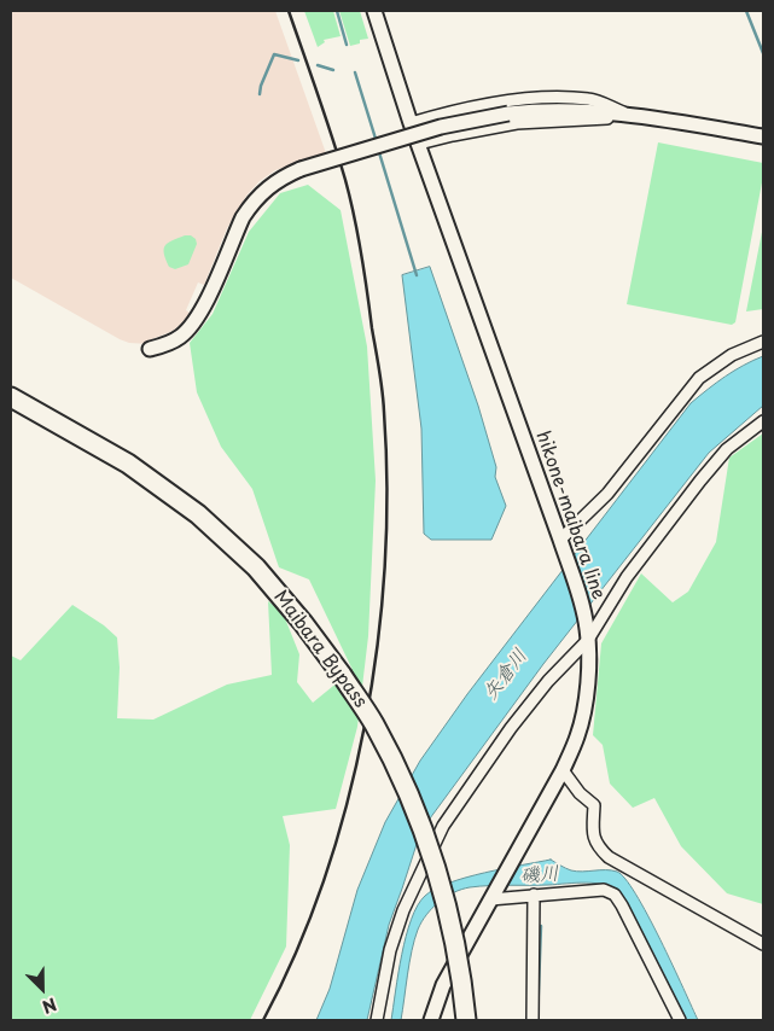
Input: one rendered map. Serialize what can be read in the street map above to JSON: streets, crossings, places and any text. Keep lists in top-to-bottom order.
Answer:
{
  "streets": {
    "highway": ["Maibara Bypass"],
    "main road": ["hikone-maibara line"]
  },
  "water": ["矢倉川", "磯川"],
  "north": "bottom right"
}
